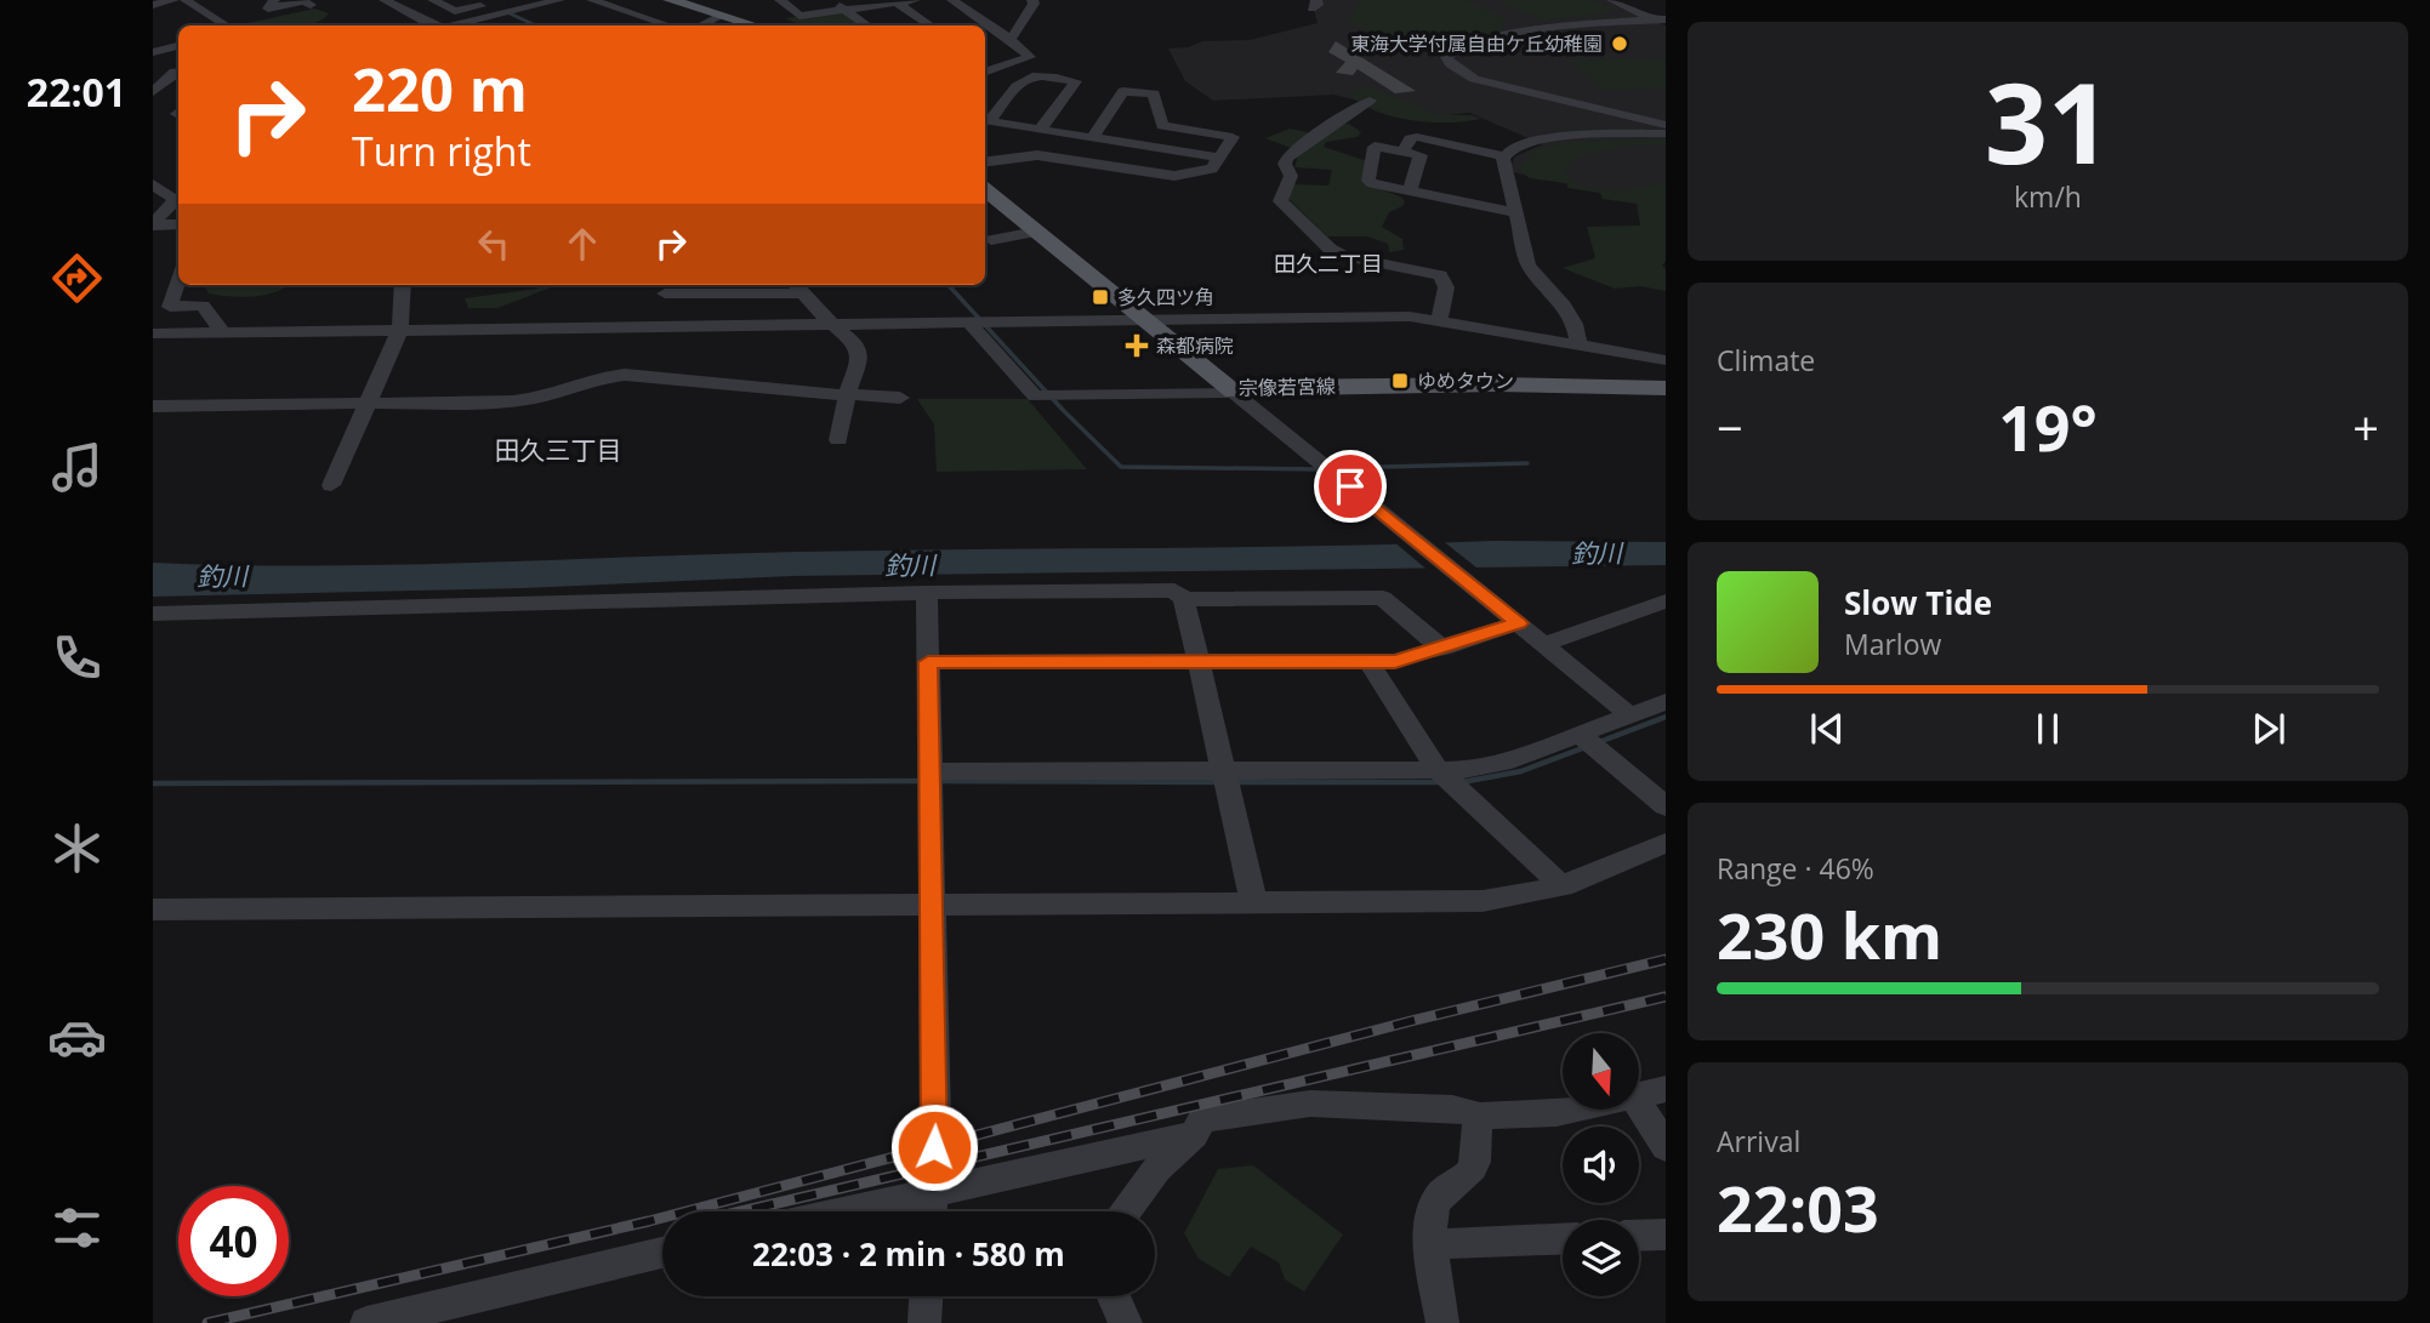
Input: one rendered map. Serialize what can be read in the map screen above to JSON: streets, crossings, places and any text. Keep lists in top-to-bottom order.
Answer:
{
  "streets": {
    "main road": ["宗像若宮線"]
  },
  "districts": ["田久二丁目", "田久三丁目"],
  "water": ["釣川"],
  "places": {
    "other": ["東海大学付属自由ケ丘幼稚園"],
    "transit": ["多久四ツ角", "ゆめタウン"],
    "health": ["森都病院"]
  },
  "north": "bottom",
  "page": {
    "tabs": "22:01",
    "tile": [
      ["31", "km/h"],
      "Climate",
      ["Range · 46%", "230 km"],
      ["Arrival", "22:03"]
    ],
    "turn": ["220 m", "Turn right"],
    "heat": ["−", "19°", "+"],
    "song": ["Slow Tide", "Marlow"],
    "limit": "40",
    "trip": "22:03 · 2 min · 580 m"
  }
}
